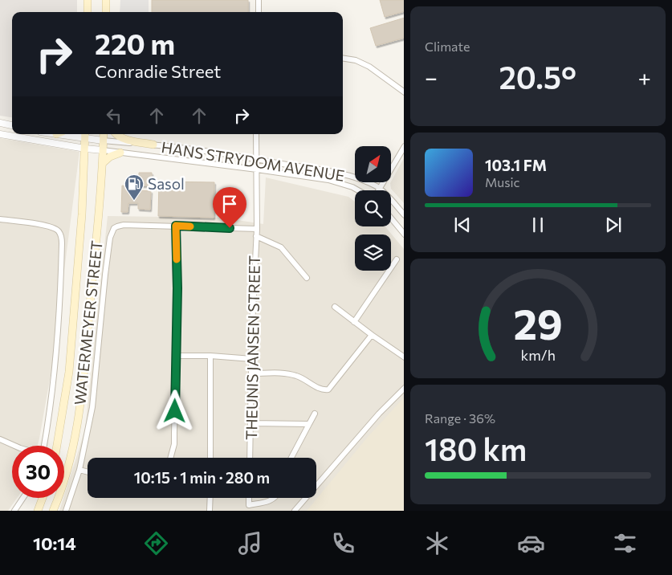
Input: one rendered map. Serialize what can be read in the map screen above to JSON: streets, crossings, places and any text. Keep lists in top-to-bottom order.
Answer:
{
  "streets": {
    "main road": ["WATERMEYER STREET"],
    "street": ["HANS STRYDOM AVENUE", "THEUNIS JANSEN STREET"]
  },
  "crossings": [
    ["HANS STRYDOM AVENUE", "WATERMEYER STREET"],
    ["HANS STRYDOM AVENUE", "THEUNIS JANSEN STREET"]
  ],
  "places": {
    "fuel station": ["Sasol"]
  },
  "north": "top right",
  "page": {
    "tile": [
      "Climate",
      ["Range · 36%", "180 km"]
    ],
    "turn": ["220 m", "Conradie Street"],
    "heat": ["−", "20.5°", "+"],
    "song": ["103.1 FM", "Music"],
    "limit": "30",
    "trip": "10:15 · 1 min · 280 m",
    "tabs": "10:14",
    "gauge": ["29", "km/h"]
  }
}
